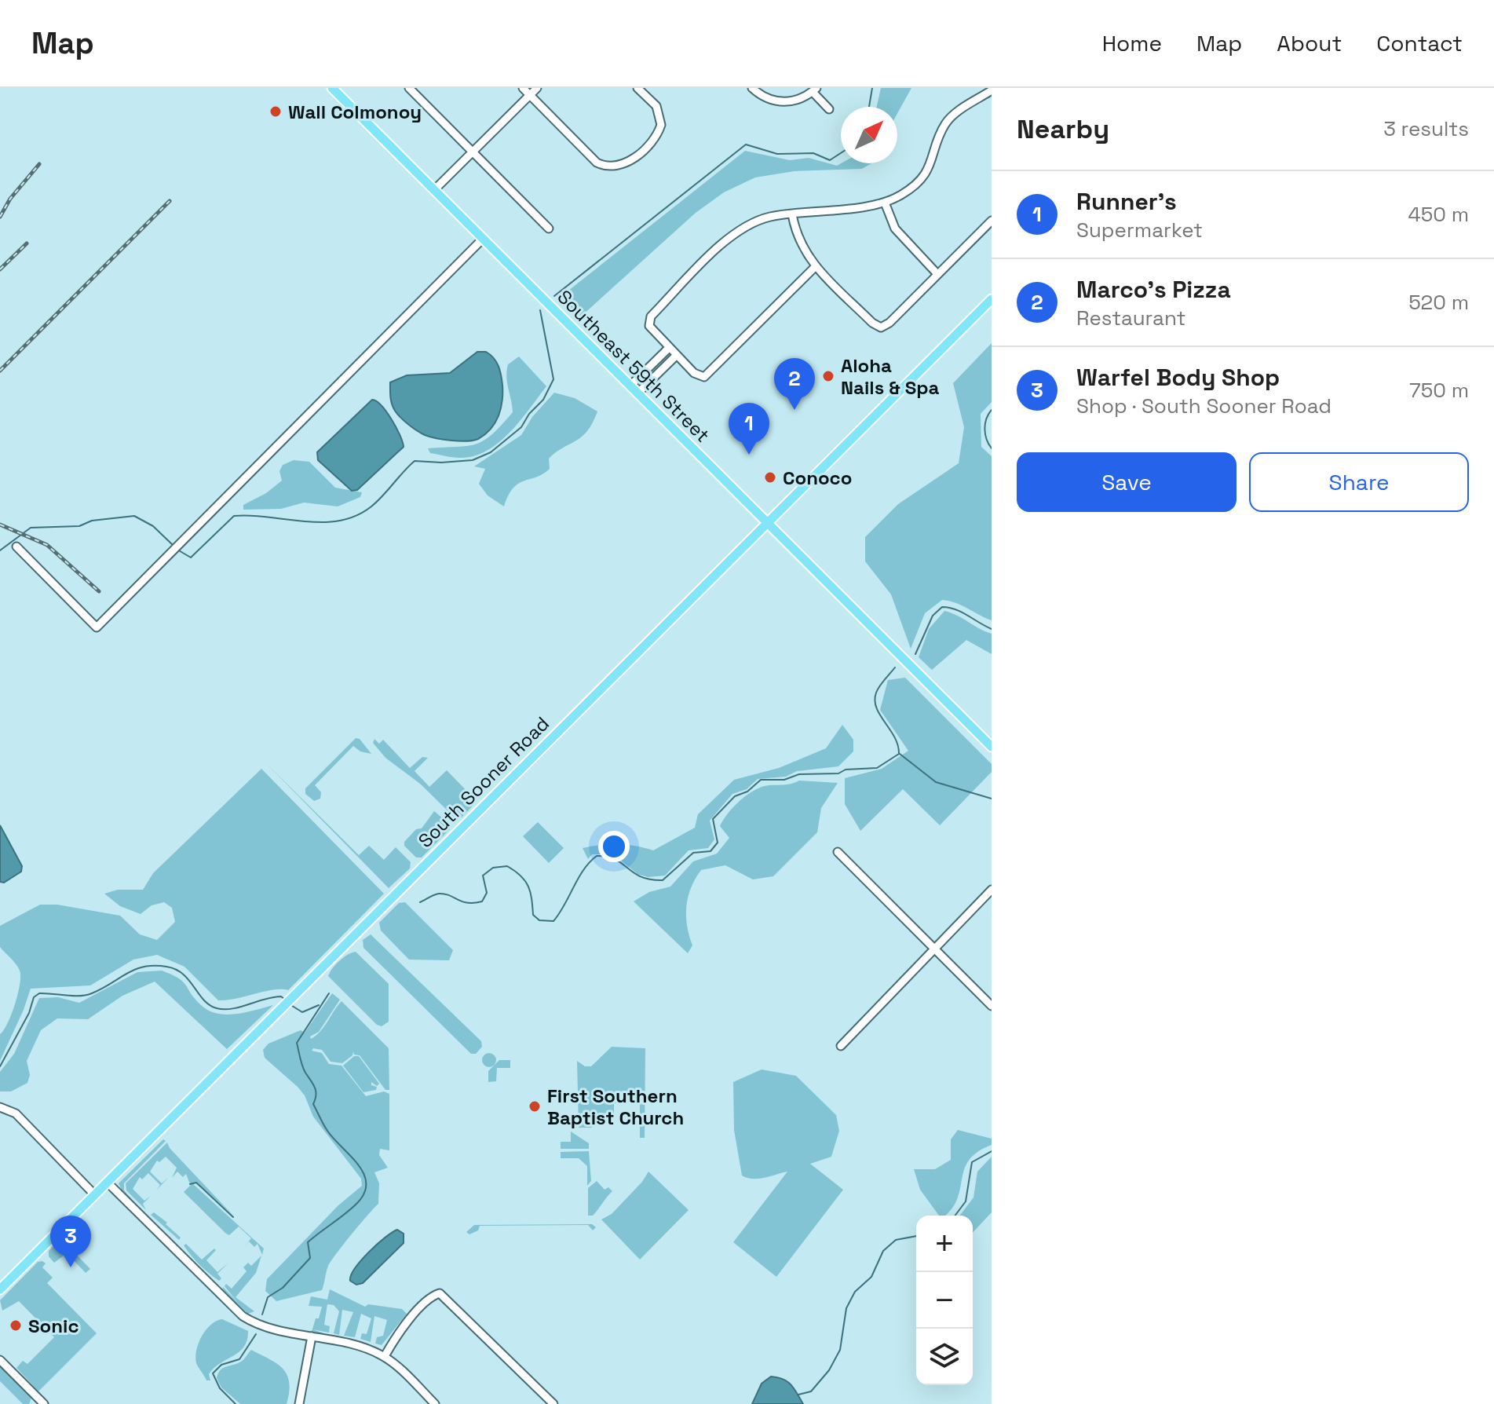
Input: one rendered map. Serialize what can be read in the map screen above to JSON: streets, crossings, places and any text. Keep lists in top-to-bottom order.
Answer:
{
  "streets": {
    "main road": ["Southeast 59th Street", "South Sooner Road"]
  },
  "crossings": [
    ["Southeast 59th Street", "South Sooner Road"]
  ],
  "places": [
    "Wall Colmonoy",
    "Aloha Nails & Spa",
    "Conoco",
    "First Southern Baptist Church",
    "Sonic"
  ],
  "north": "top right",
  "page": {
    "header": "Map",
    "nav": [
      "Home",
      "Map",
      "About",
      "Contact"
    ],
    "heading": ["Nearby", "3 results"],
    "list": [
      {
        "mark": "1",
        "name": "Runner's",
        "note": "Supermarket",
        "value": "450 m"
      },
      {
        "mark": "2",
        "name": "Marco's Pizza",
        "note": "Restaurant",
        "value": "520 m"
      },
      {
        "mark": "3",
        "name": "Warfel Body Shop",
        "note": "Shop · South Sooner Road",
        "value": "750 m"
      }
    ],
    "pins": ["2", "1", "3"],
    "buttons": ["Save", "Share"],
    "map_buttons": ["+", "−"]
  }
}
